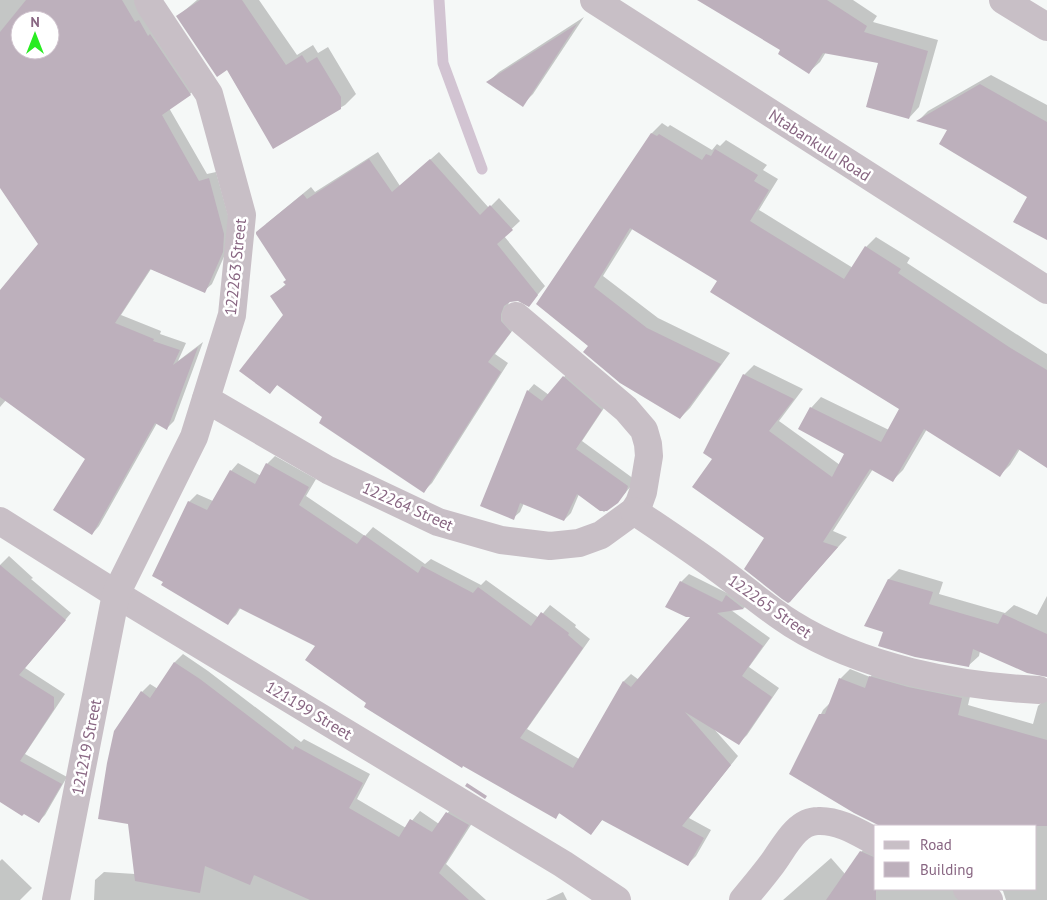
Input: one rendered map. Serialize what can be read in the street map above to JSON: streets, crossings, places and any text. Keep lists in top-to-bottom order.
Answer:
{
  "streets": {
    "street": [
      "Ntabankulu Road",
      "122263 Street",
      "122264 Street",
      "122265 Street",
      "121199 Street",
      "121219 Street"
    ]
  },
  "crossings": [
    ["122263 Street", "122264 Street"],
    ["122263 Street", "121199 Street"],
    ["122263 Street", "121219 Street"],
    ["122264 Street", "122265 Street"],
    ["121199 Street", "121219 Street"]
  ],
  "legend": ["Road", "Building"],
  "north": "top"
}
